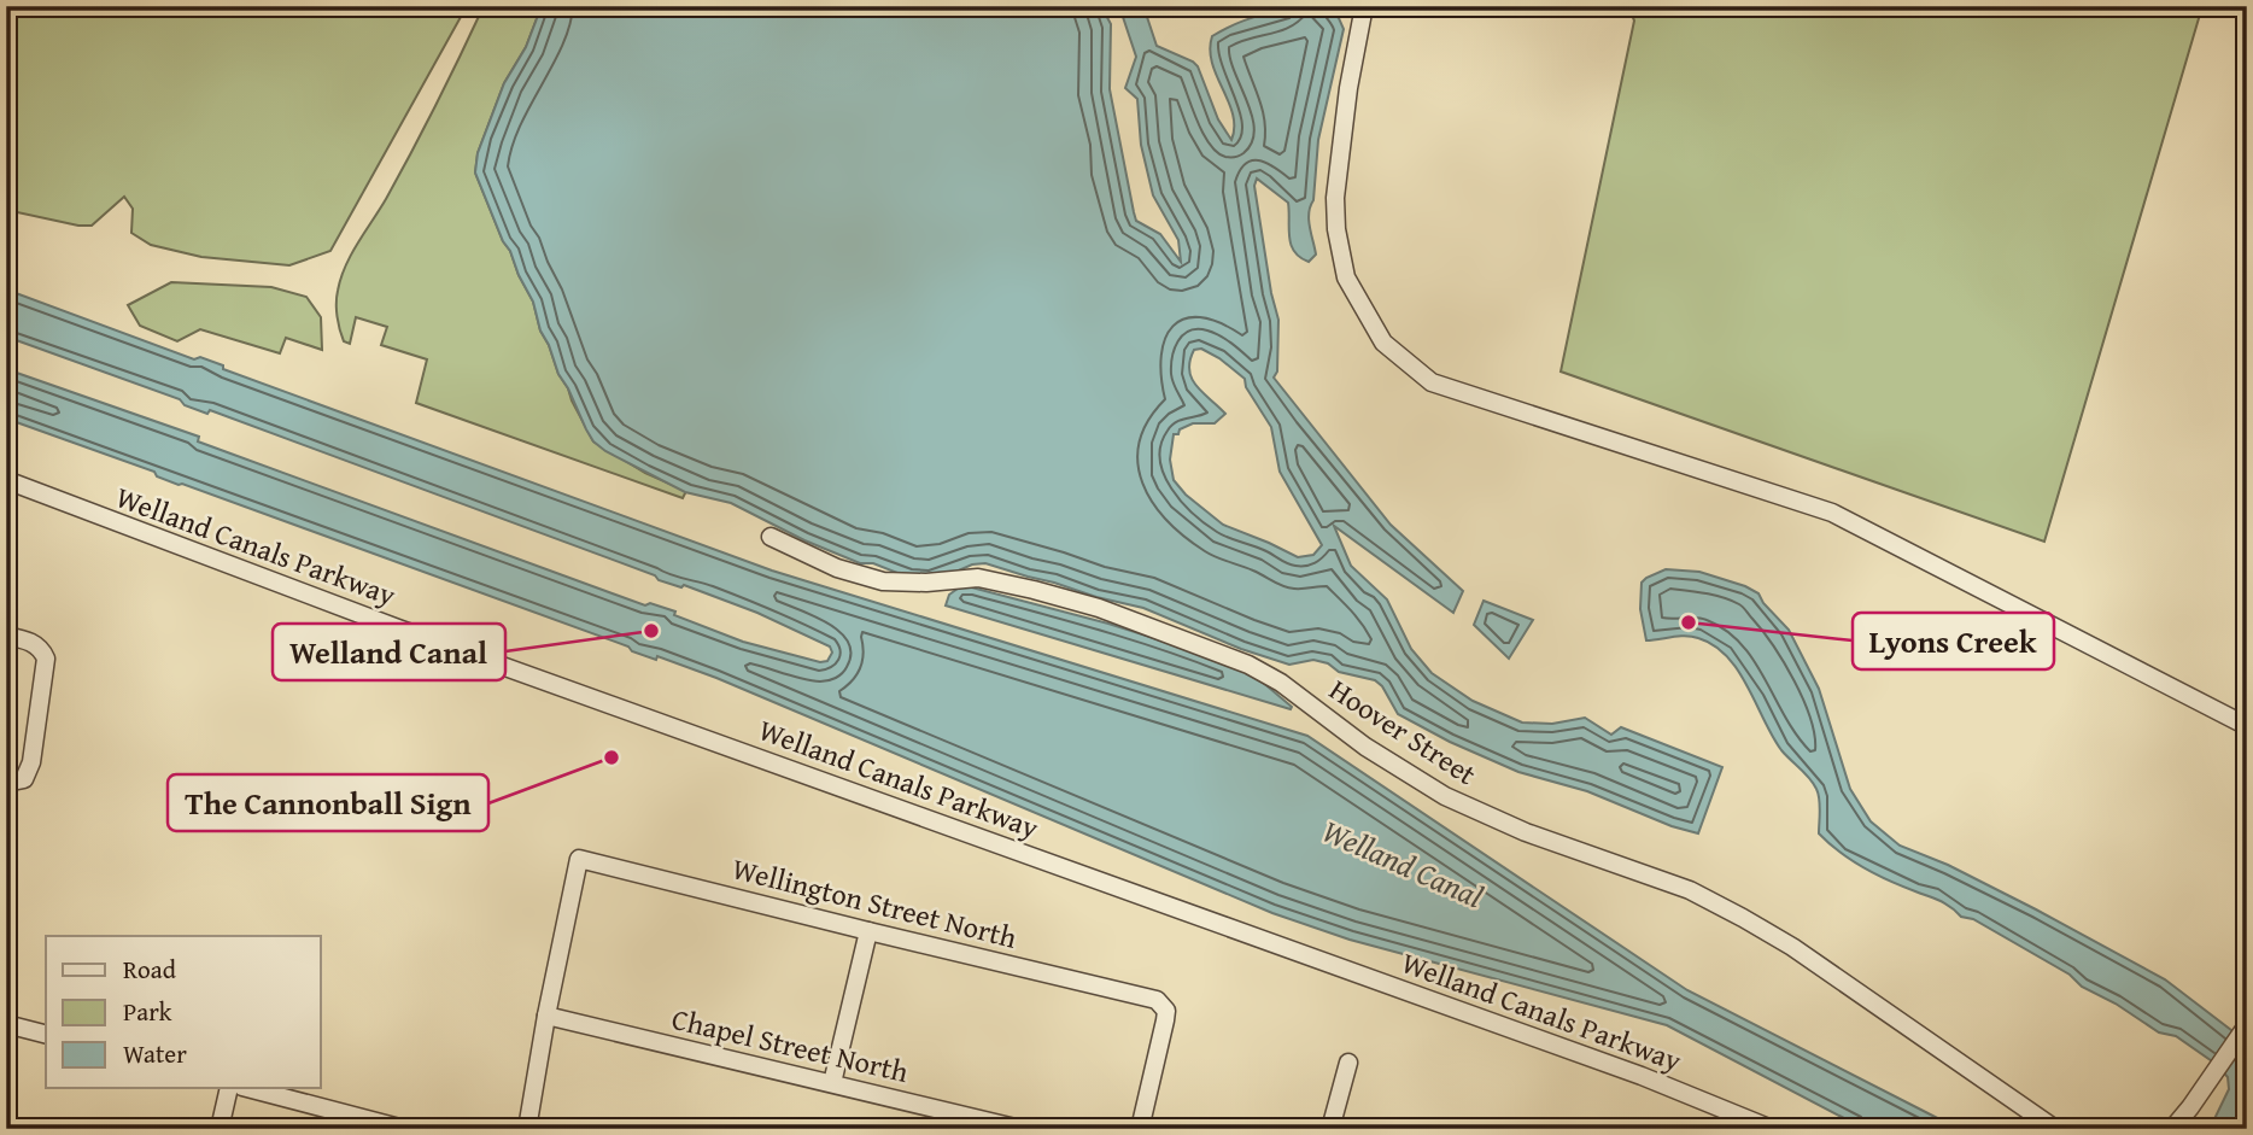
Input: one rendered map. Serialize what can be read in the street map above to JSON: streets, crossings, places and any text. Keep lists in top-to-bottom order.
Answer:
{
  "streets": {
    "street": [
      "Welland Canals Parkway",
      "Hoover Street",
      "Wellington Street North",
      "Chapel Street North"
    ]
  },
  "crossings": [
    ["Wellington Street North", "Chapel Street North"]
  ],
  "water": ["Welland Canal"],
  "places": ["Lyons Creek", "Welland Canal", "The Cannonball Sign"],
  "legend": ["Road", "Park", "Water"]
}
